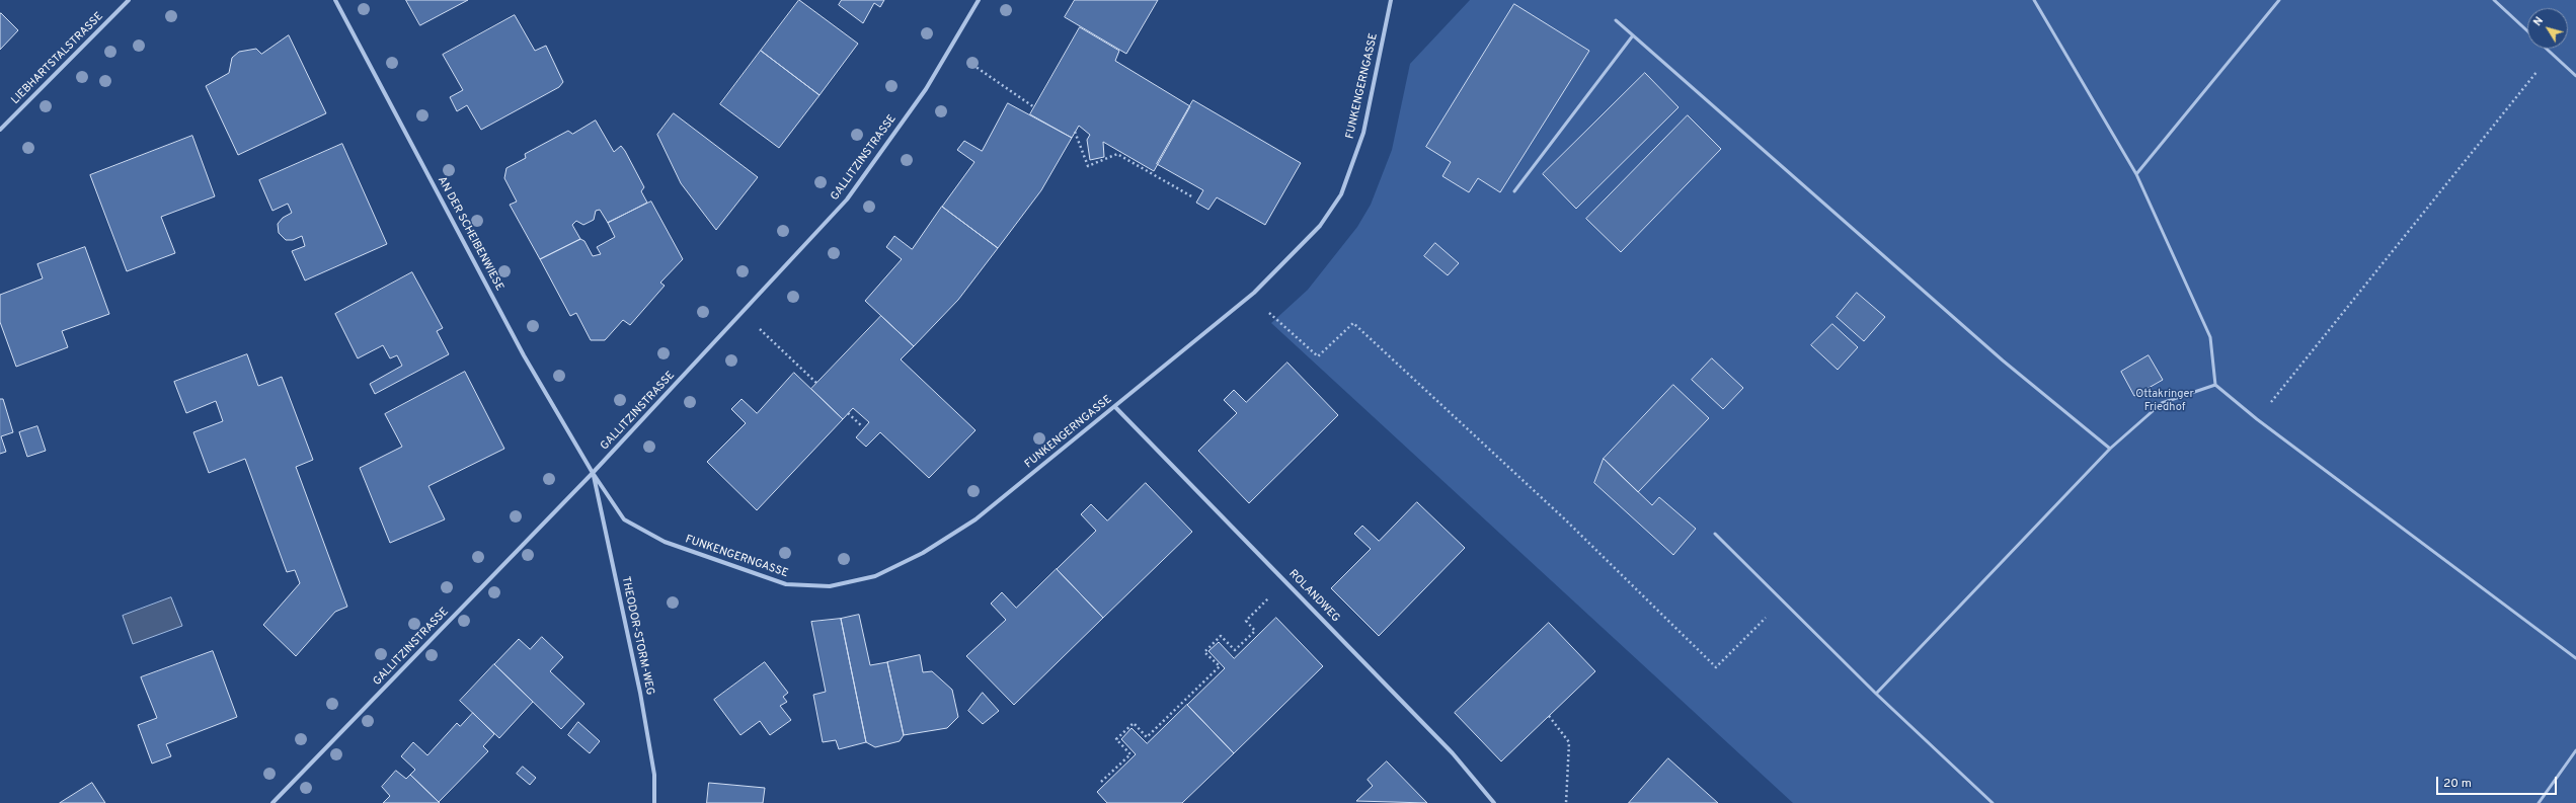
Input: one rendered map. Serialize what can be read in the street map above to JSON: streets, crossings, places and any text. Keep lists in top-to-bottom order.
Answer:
{
  "streets": {
    "street": [
      "LIEBHARTSTALSTRASSE",
      "FUNKENGERNGASSE",
      "GALLITZINSTRASSE",
      "AN DER SCHEIBENWIESE",
      "ROLANDWEG",
      "THEODOR-STORM-WEG"
    ]
  },
  "crossings": [
    ["FUNKENGERNGASSE", "GALLITZINSTRASSE"],
    ["FUNKENGERNGASSE", "AN DER SCHEIBENWIESE"],
    ["FUNKENGERNGASSE", "ROLANDWEG"],
    ["FUNKENGERNGASSE", "THEODOR-STORM-WEG"],
    ["GALLITZINSTRASSE", "AN DER SCHEIBENWIESE"],
    ["GALLITZINSTRASSE", "THEODOR-STORM-WEG"],
    ["AN DER SCHEIBENWIESE", "THEODOR-STORM-WEG"]
  ],
  "parks": ["Ottakringer Friedhof"],
  "scale_bar": "20 m",
  "north": "top left"
}
